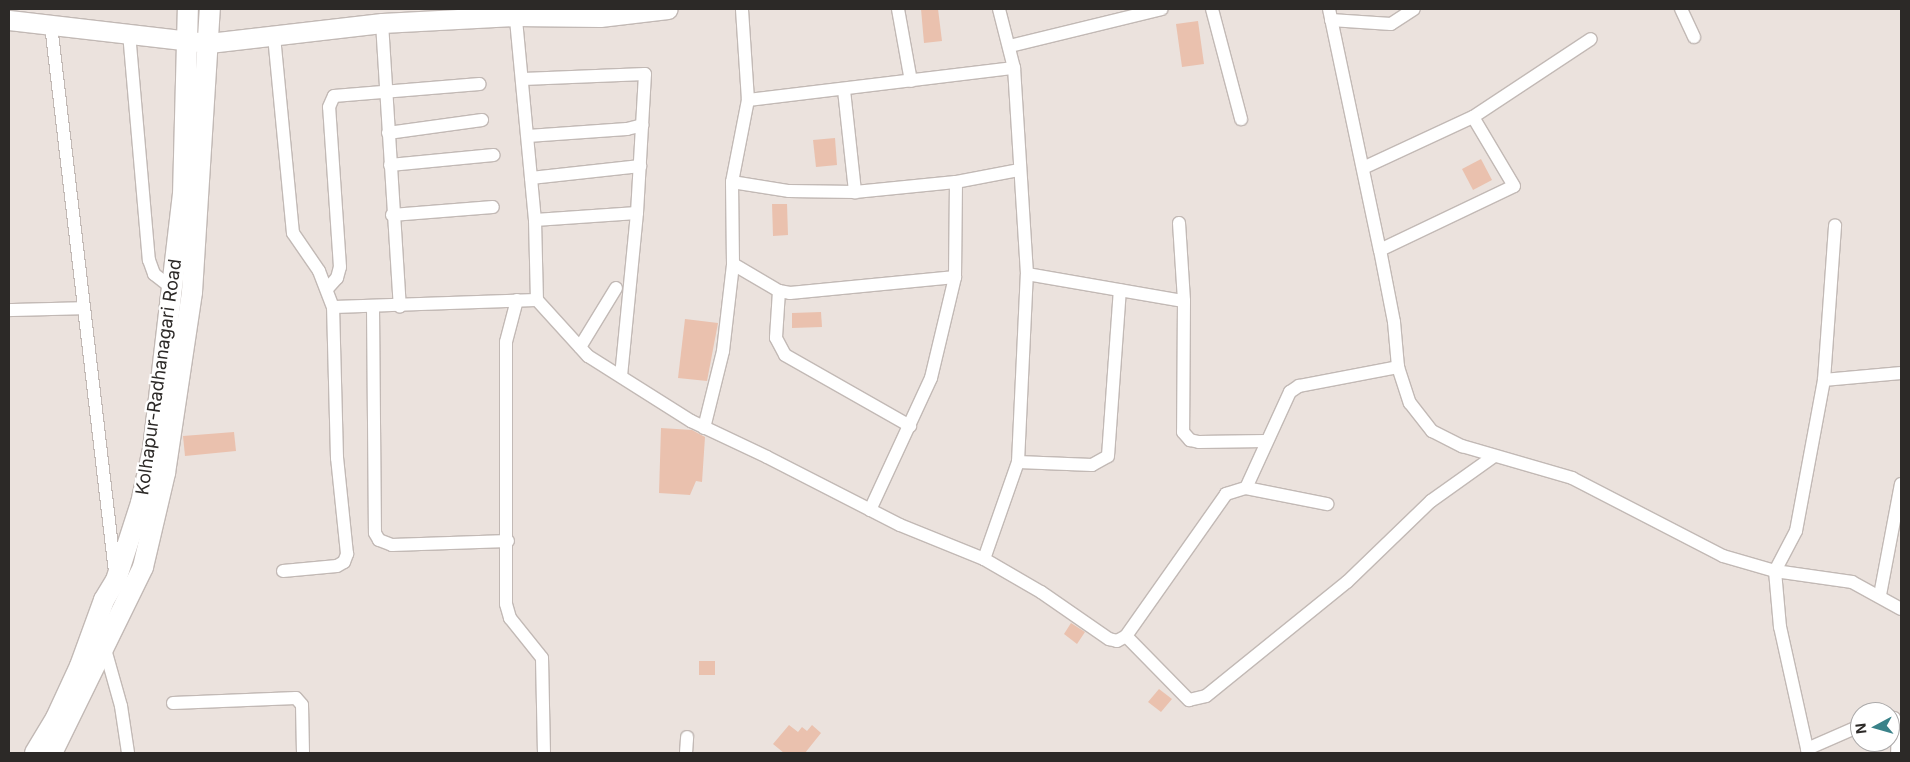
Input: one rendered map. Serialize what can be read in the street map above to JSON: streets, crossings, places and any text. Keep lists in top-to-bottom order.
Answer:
{
  "streets": {
    "main road": ["Kolhapur-Radhanagari Road"]
  },
  "north": "left"
}
